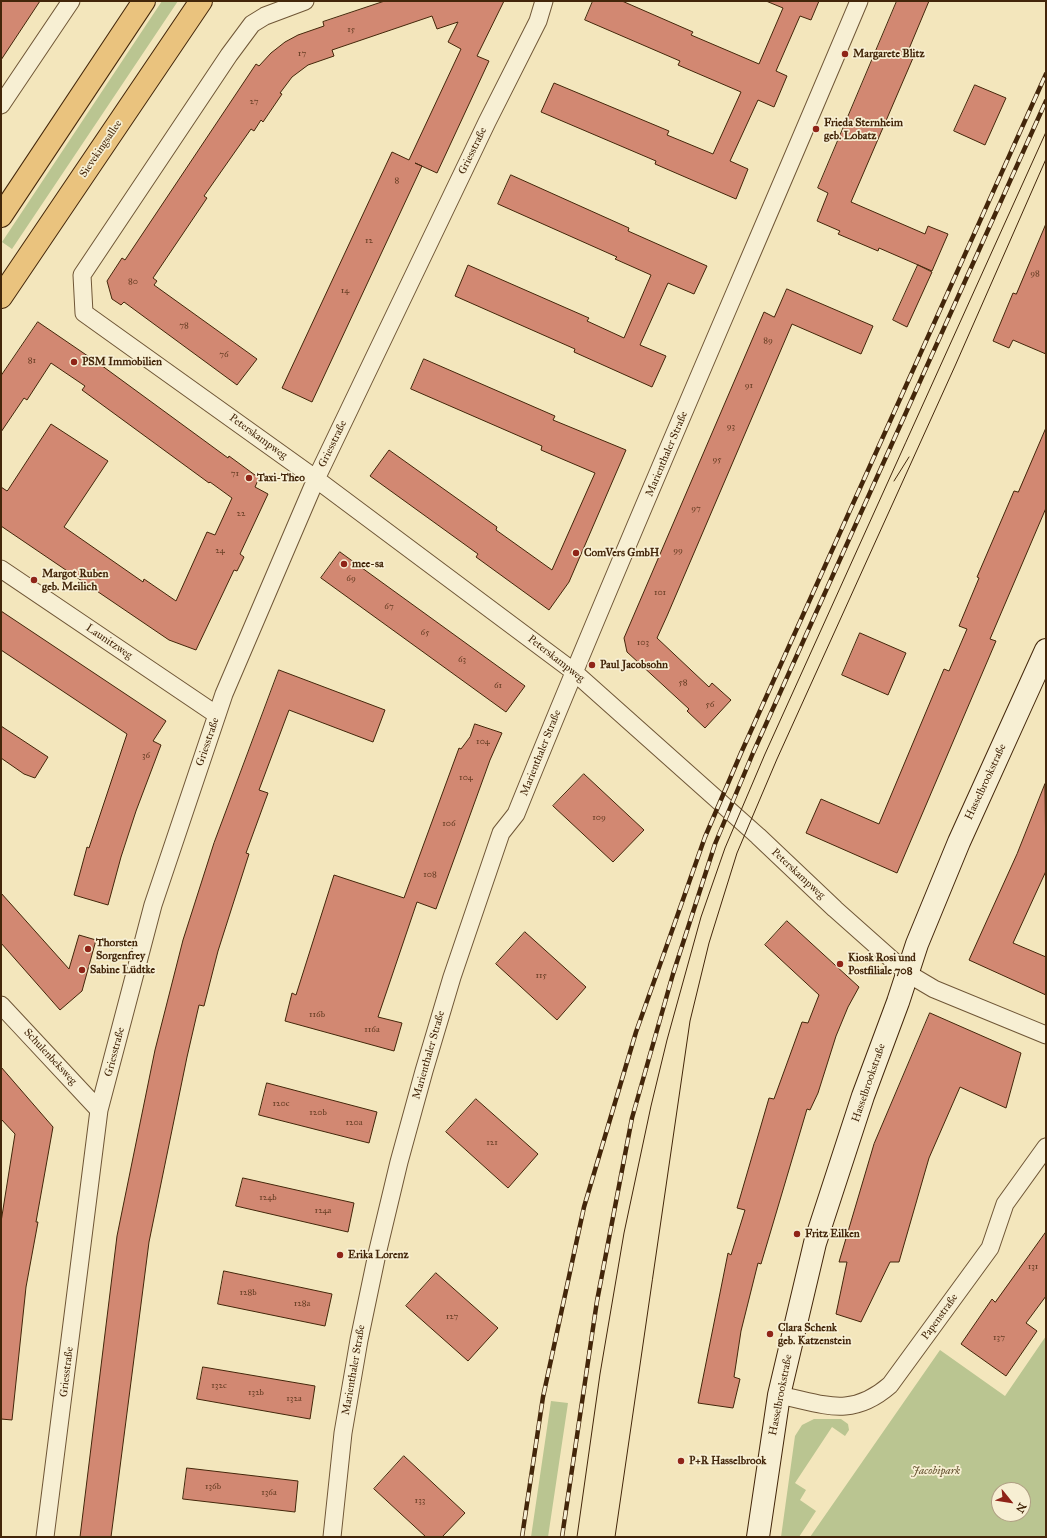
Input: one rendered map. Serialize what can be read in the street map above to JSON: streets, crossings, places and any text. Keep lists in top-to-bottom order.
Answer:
{
  "streets": {
    "main road": ["Sievekingsallee"],
    "street": [
      "Griesstraße",
      "Peterskampweg",
      "Marienthaler Straße",
      "Launitzweg",
      "Hasselbrookstraße",
      "Schulenbeksweg",
      "Papenstraße"
    ]
  },
  "crossings": [
    ["Griesstraße", "Peterskampweg"],
    ["Griesstraße", "Launitzweg"],
    ["Griesstraße", "Schulenbeksweg"],
    ["Peterskampweg", "Marienthaler Straße"],
    ["Peterskampweg", "Hasselbrookstraße"],
    ["Hasselbrookstraße", "Papenstraße"]
  ],
  "parks": ["Jacobipark"],
  "places": [
    "Margarete Blitz",
    "Frieda Sternheim geb. Lobatz",
    "PSM Immobilien",
    "Taxi-Theo",
    "ComVers GmbH",
    "mee-sa",
    "Margot Ruben geb. Meilich",
    "Paul Jacobsohn",
    "Thorsten Sorgenfrey",
    "Kiosk Rosi und Postfiliale 708",
    "Sabine Lüdtke",
    "Fritz Eilken",
    "Erika Lorenz",
    "Clara Schenk geb. Katzenstein",
    "P+R Hasselbrook"
  ],
  "house_numbers": [
    "15",
    "17",
    "27",
    "8",
    "12",
    "98",
    "80",
    "14",
    "78",
    "89",
    "76",
    "81",
    "91",
    "93",
    "95",
    "71",
    "97",
    "22",
    "24",
    "99",
    "69",
    "101",
    "67",
    "65",
    "103",
    "63",
    "58",
    "61",
    "56",
    "104",
    "36",
    "104",
    "109",
    "106",
    "108",
    "115",
    "116b",
    "116a",
    "120c",
    "120b",
    "120a",
    "121",
    "124b",
    "124a",
    "131",
    "128b",
    "128a",
    "127",
    "137",
    "132c",
    "132b",
    "132a",
    "136b",
    "136a",
    "133"
  ],
  "north": "bottom right"
}
